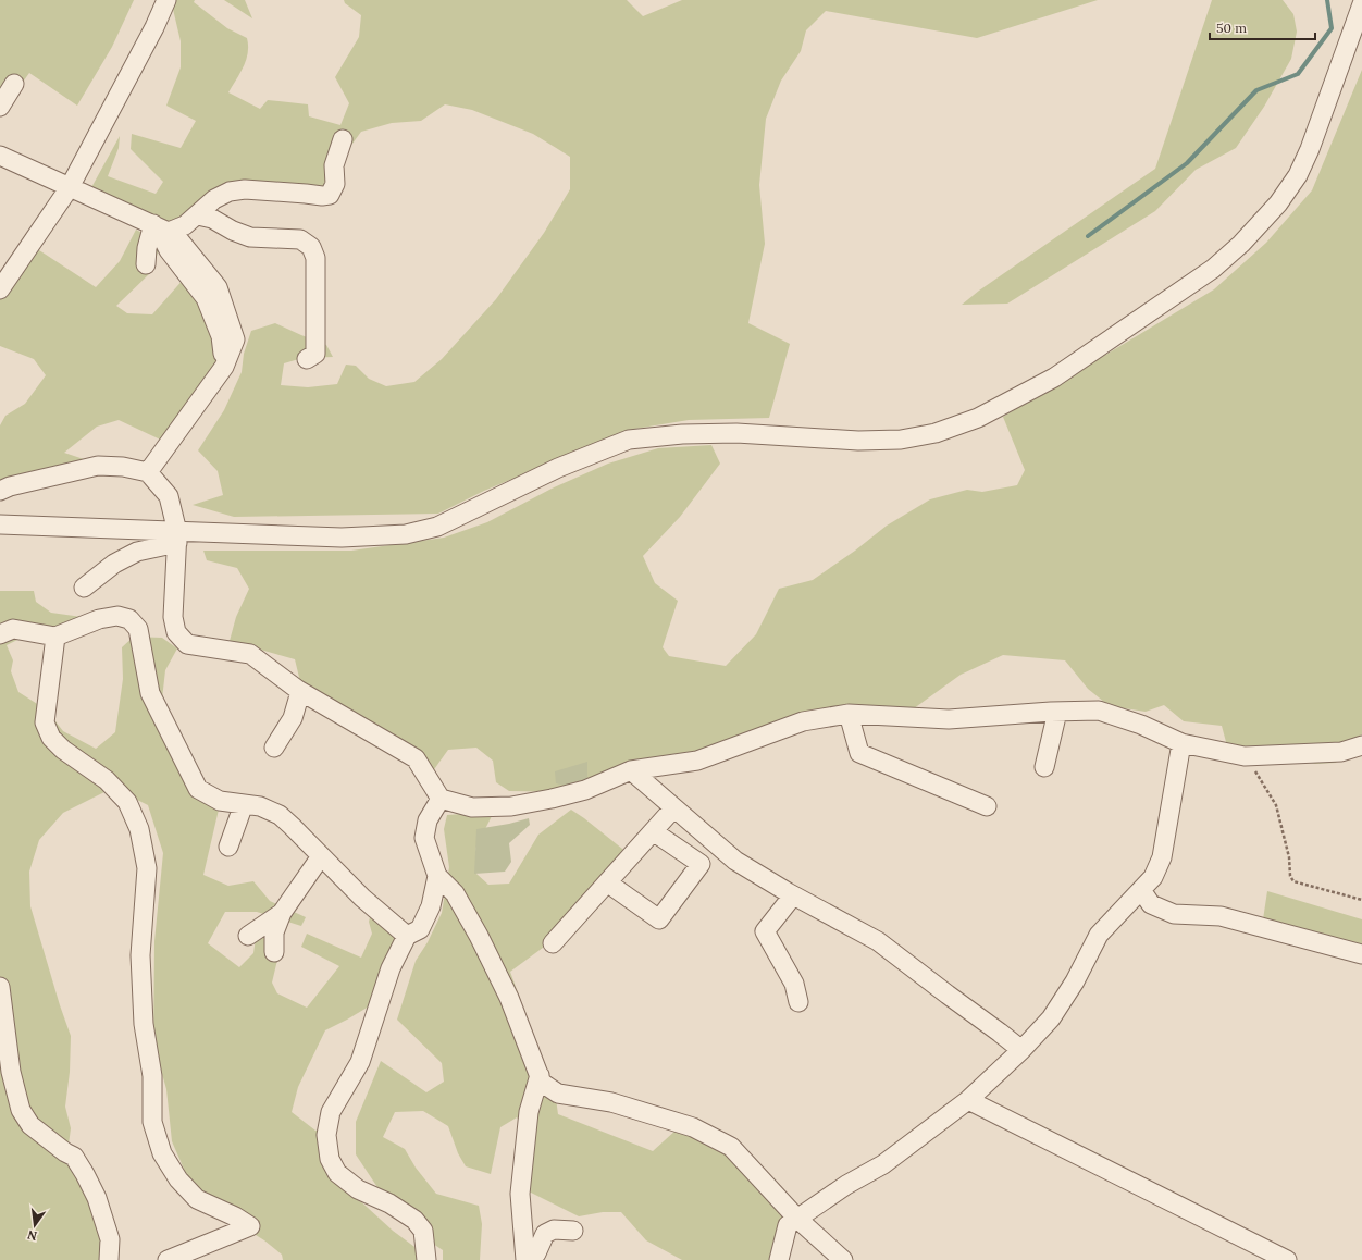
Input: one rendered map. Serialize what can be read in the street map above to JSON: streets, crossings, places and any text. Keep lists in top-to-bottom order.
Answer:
{
  "scale_bar": "50 m",
  "north": "bottom"
}
